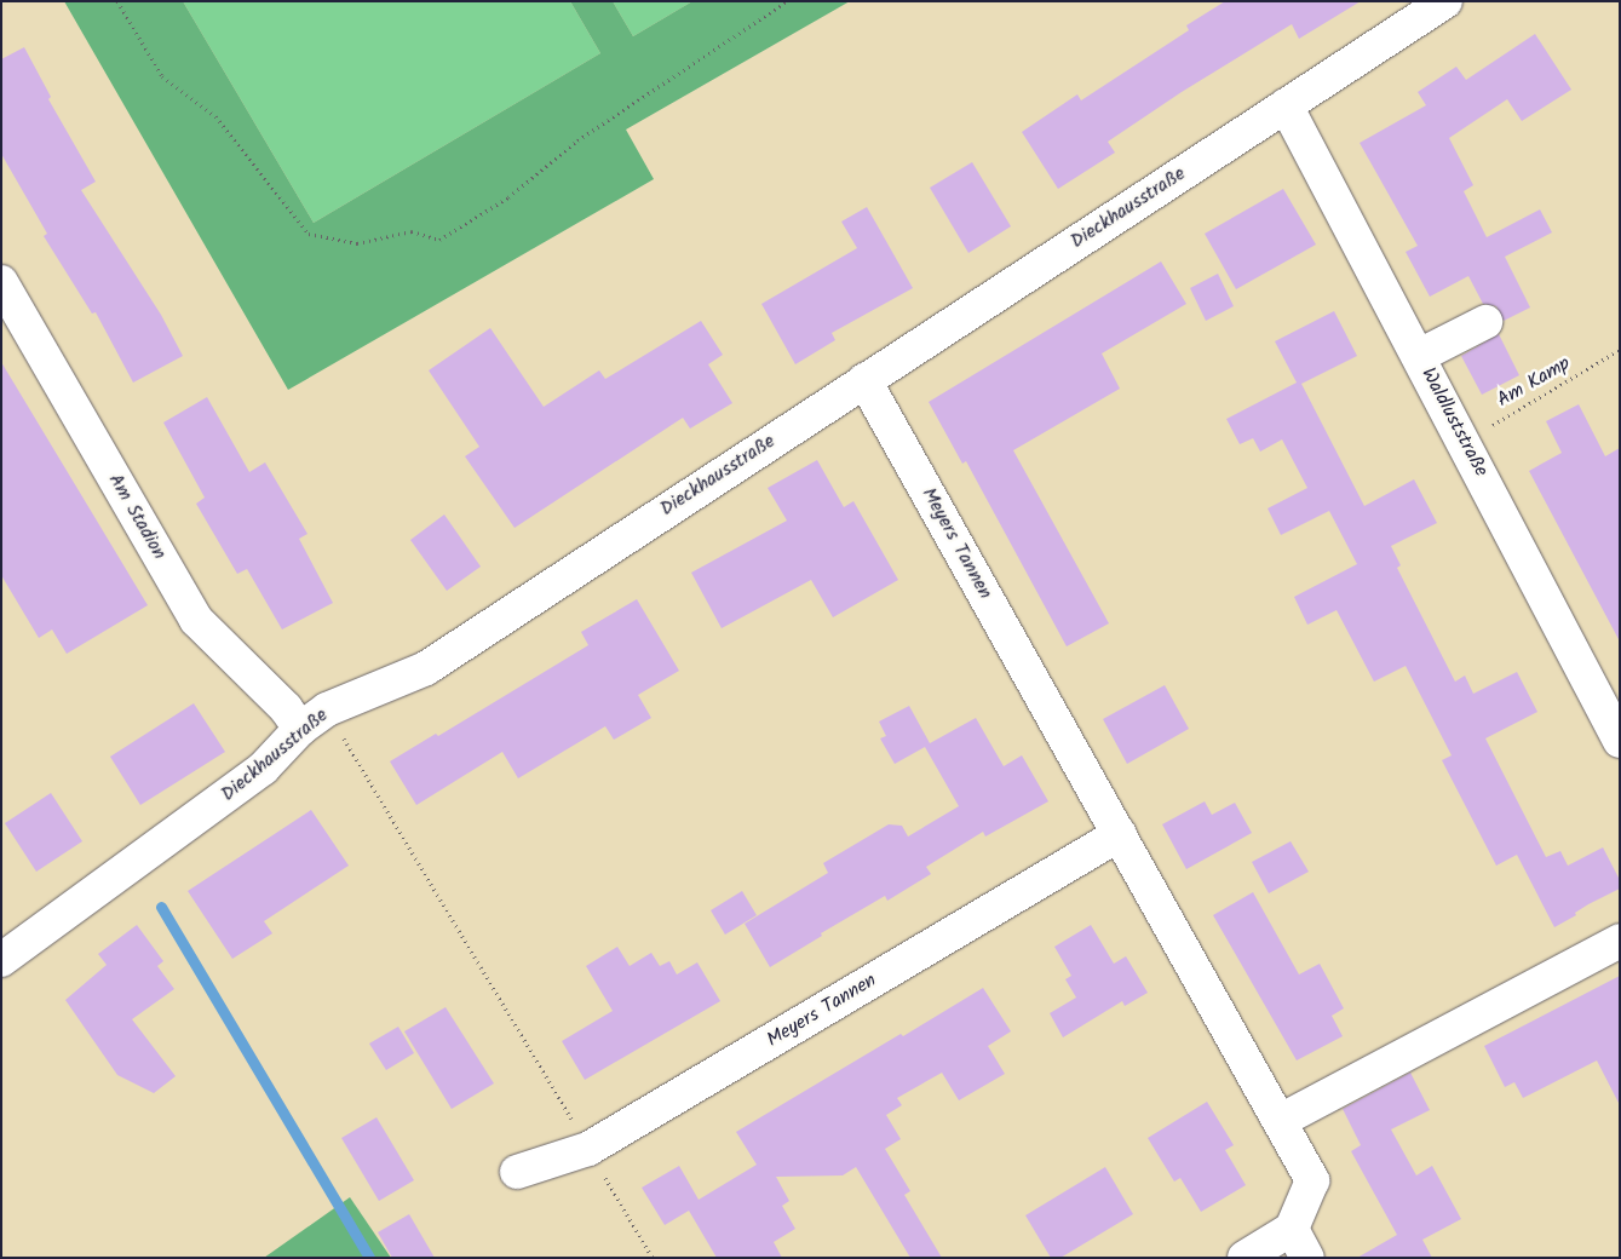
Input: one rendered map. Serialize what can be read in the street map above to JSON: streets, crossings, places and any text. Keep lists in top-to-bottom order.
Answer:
{
  "streets": {
    "street": [
      "Dieckhausstraße",
      "Waldluststraße",
      "Am Stadion",
      "Meyers Tannen"
    ],
    "path": ["Am Kamp"]
  },
  "crossings": [
    ["Dieckhausstraße", "Waldluststraße"],
    ["Dieckhausstraße", "Am Stadion"],
    ["Dieckhausstraße", "Meyers Tannen"],
    ["Am Kamp", "Waldluststraße"]
  ]
}
